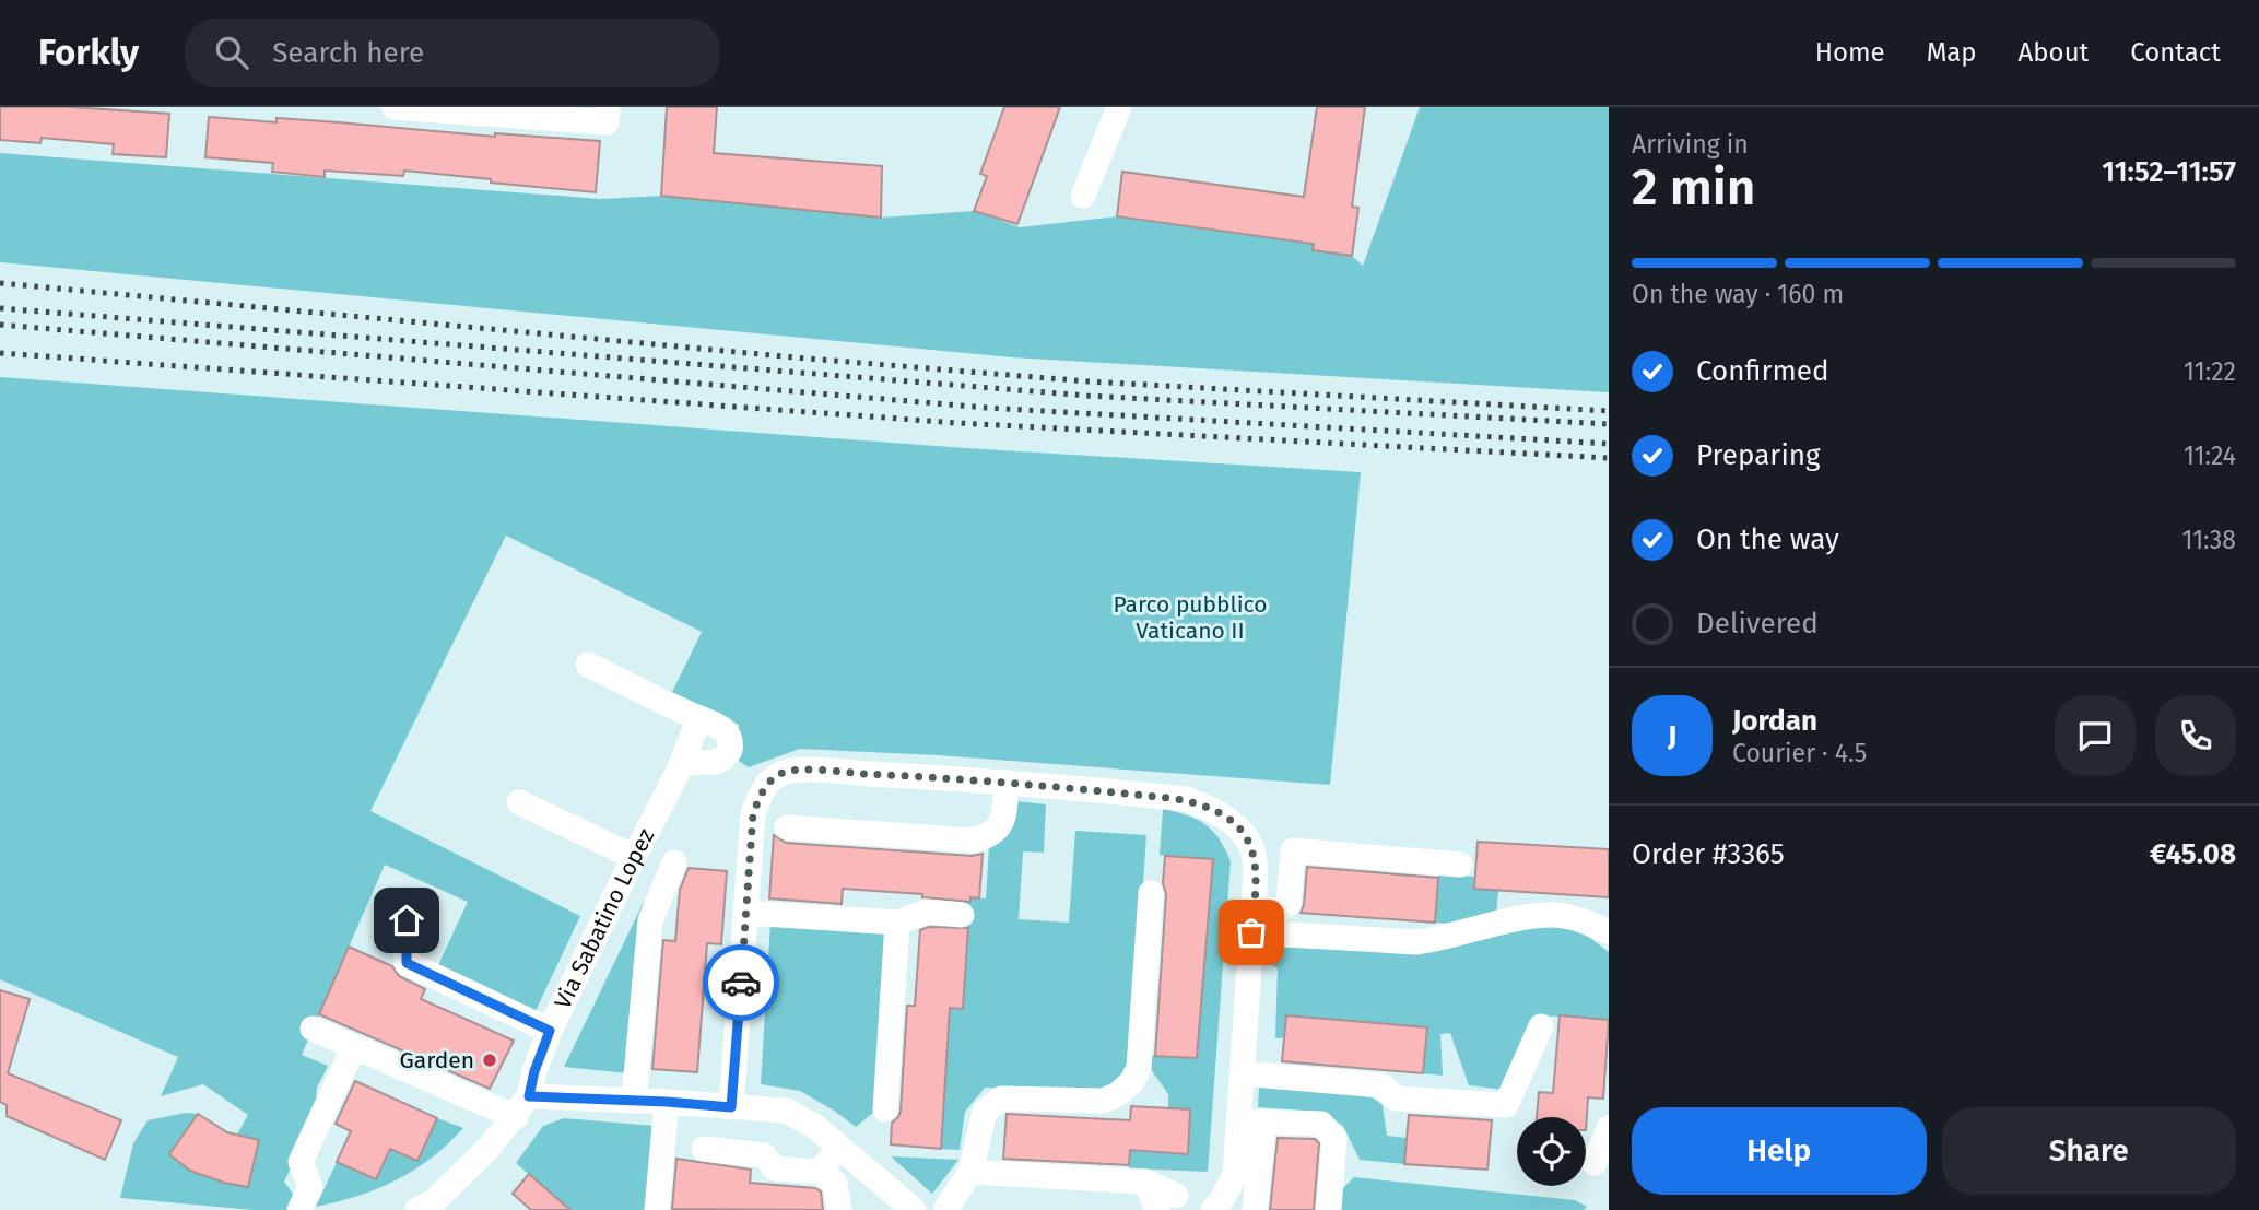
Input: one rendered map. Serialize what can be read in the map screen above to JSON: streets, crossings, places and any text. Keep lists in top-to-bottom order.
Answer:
{
  "streets": {
    "street": ["Via Sabatino Lopez"]
  },
  "parks": ["Parco pubblico Vaticano II"],
  "places": ["Garden"],
  "page": {
    "header": "Forkly",
    "search": "Search here",
    "nav": [
      "Home",
      "Map",
      "About",
      "Contact"
    ],
    "heading": ["2 min", "Arriving in", "11:52–11:57"],
    "panel": [
      "Jordan",
      "Courier · 4.5",
      "Order #3365",
      "€45.08"
    ],
    "bar": "On the way · 160 m",
    "list": [
      ["Confirmed", "11:22"],
      ["Preparing", "11:24"],
      ["On the way", "11:38"],
      "Delivered"
    ],
    "round": "J",
    "buttons": ["Help", "Share"]
  }
}
